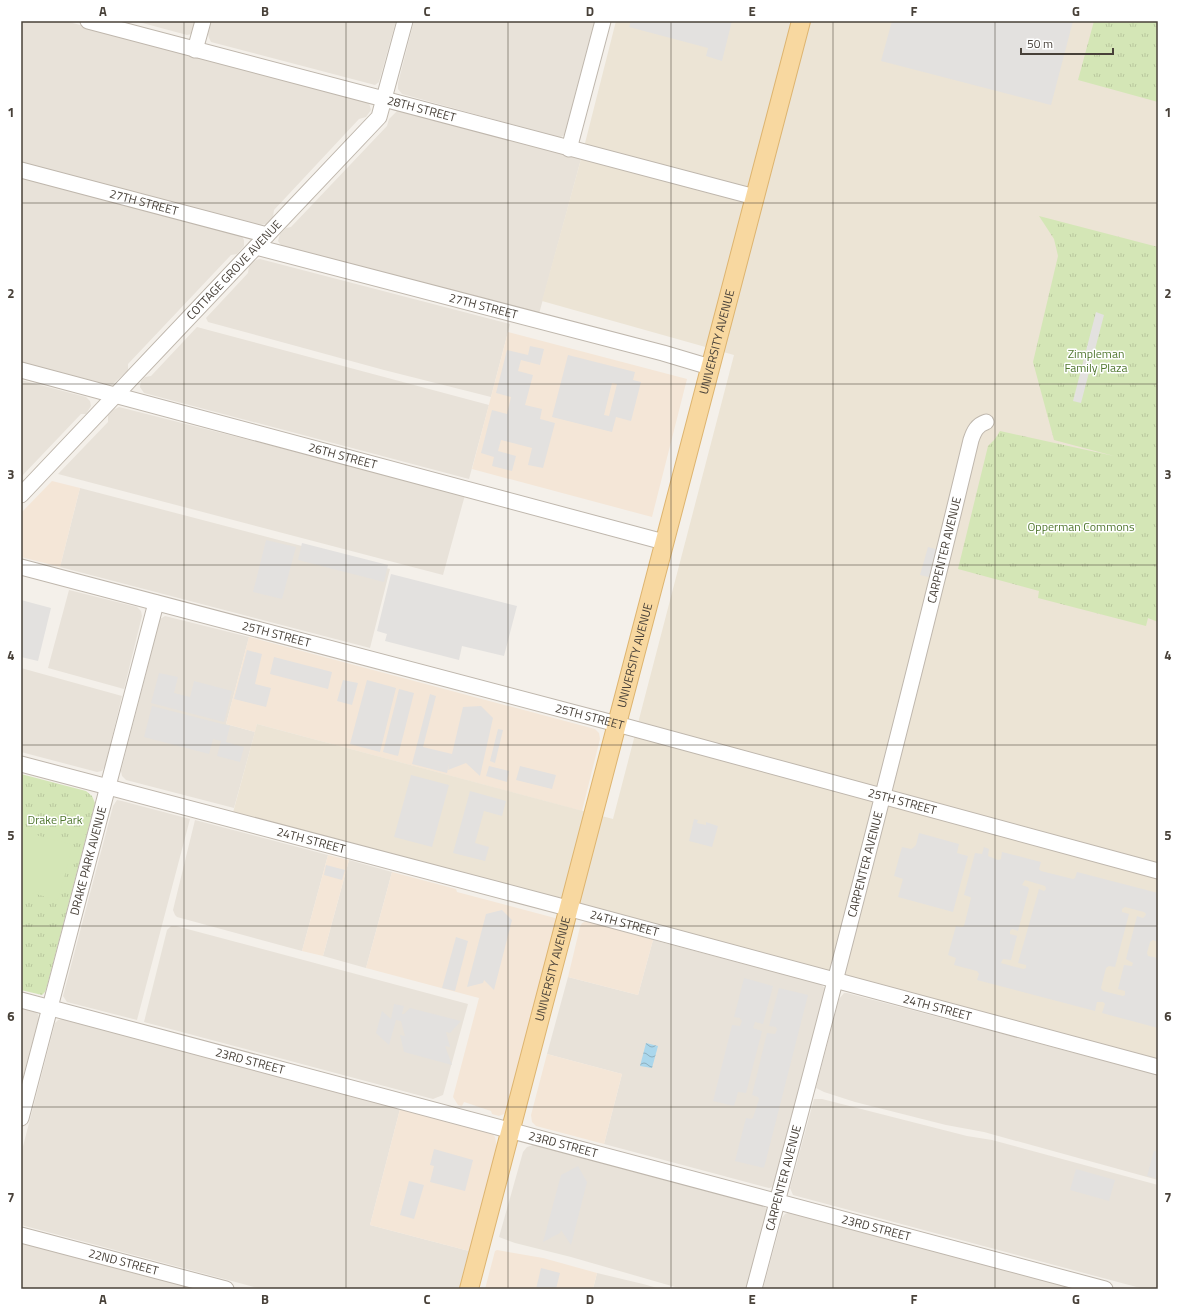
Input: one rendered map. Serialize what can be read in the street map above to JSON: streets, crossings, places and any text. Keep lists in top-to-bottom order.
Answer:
{
  "streets": {
    "main road": ["UNIVERSITY AVENUE"],
    "street": [
      "28TH STREET",
      "27TH STREET",
      "COTTAGE GROVE AVENUE",
      "26TH STREET",
      "CARPENTER AVENUE",
      "25TH STREET",
      "24TH STREET",
      "DRAKE PARK AVENUE",
      "23RD STREET",
      "22ND STREET"
    ]
  },
  "crossings": [
    ["28TH STREET", "COTTAGE GROVE AVENUE"],
    ["28TH STREET", "UNIVERSITY AVENUE"],
    ["27TH STREET", "COTTAGE GROVE AVENUE"],
    ["27TH STREET", "UNIVERSITY AVENUE"],
    ["COTTAGE GROVE AVENUE", "26TH STREET"],
    ["UNIVERSITY AVENUE", "26TH STREET"],
    ["UNIVERSITY AVENUE", "25TH STREET"],
    ["UNIVERSITY AVENUE", "24TH STREET"],
    ["UNIVERSITY AVENUE", "23RD STREET"],
    ["CARPENTER AVENUE", "25TH STREET"],
    ["CARPENTER AVENUE", "24TH STREET"],
    ["CARPENTER AVENUE", "23RD STREET"],
    ["25TH STREET", "DRAKE PARK AVENUE"],
    ["24TH STREET", "DRAKE PARK AVENUE"],
    ["DRAKE PARK AVENUE", "23RD STREET"]
  ],
  "parks": ["Zimpleman Family Plaza", "Opperman Commons", "Drake Park"],
  "scale_bar": "50 m",
  "grid": {
    "columns": [
      "A",
      "B",
      "C",
      "D",
      "E",
      "F",
      "G"
    ],
    "rows": [
      "1",
      "2",
      "3",
      "4",
      "5",
      "6",
      "7"
    ]
  }
}
